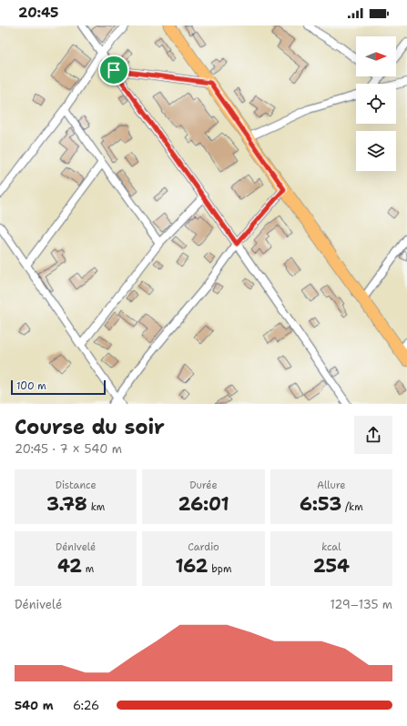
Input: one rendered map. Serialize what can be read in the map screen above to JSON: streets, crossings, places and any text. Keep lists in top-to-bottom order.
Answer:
{
  "scale_bar": "100 m",
  "north": "right",
  "page": {
    "status": "20:45",
    "scale": "100 m",
    "heading": ["Course du soir", "20:45 · 7 × 540 m"],
    "stats": [
      ["Distance", "3.78 km"],
      ["Durée", "26:01"],
      ["Allure", "6:53 /km"],
      ["Dénivelé", "42 m"],
      ["Cardio", "162 bpm"],
      ["kcal", "254"]
    ],
    "chart": ["Dénivelé", "129–135 m"],
    "list": [
      {
        "name": "540 m",
        "note": "6:26"
      }
    ]
  }
}
